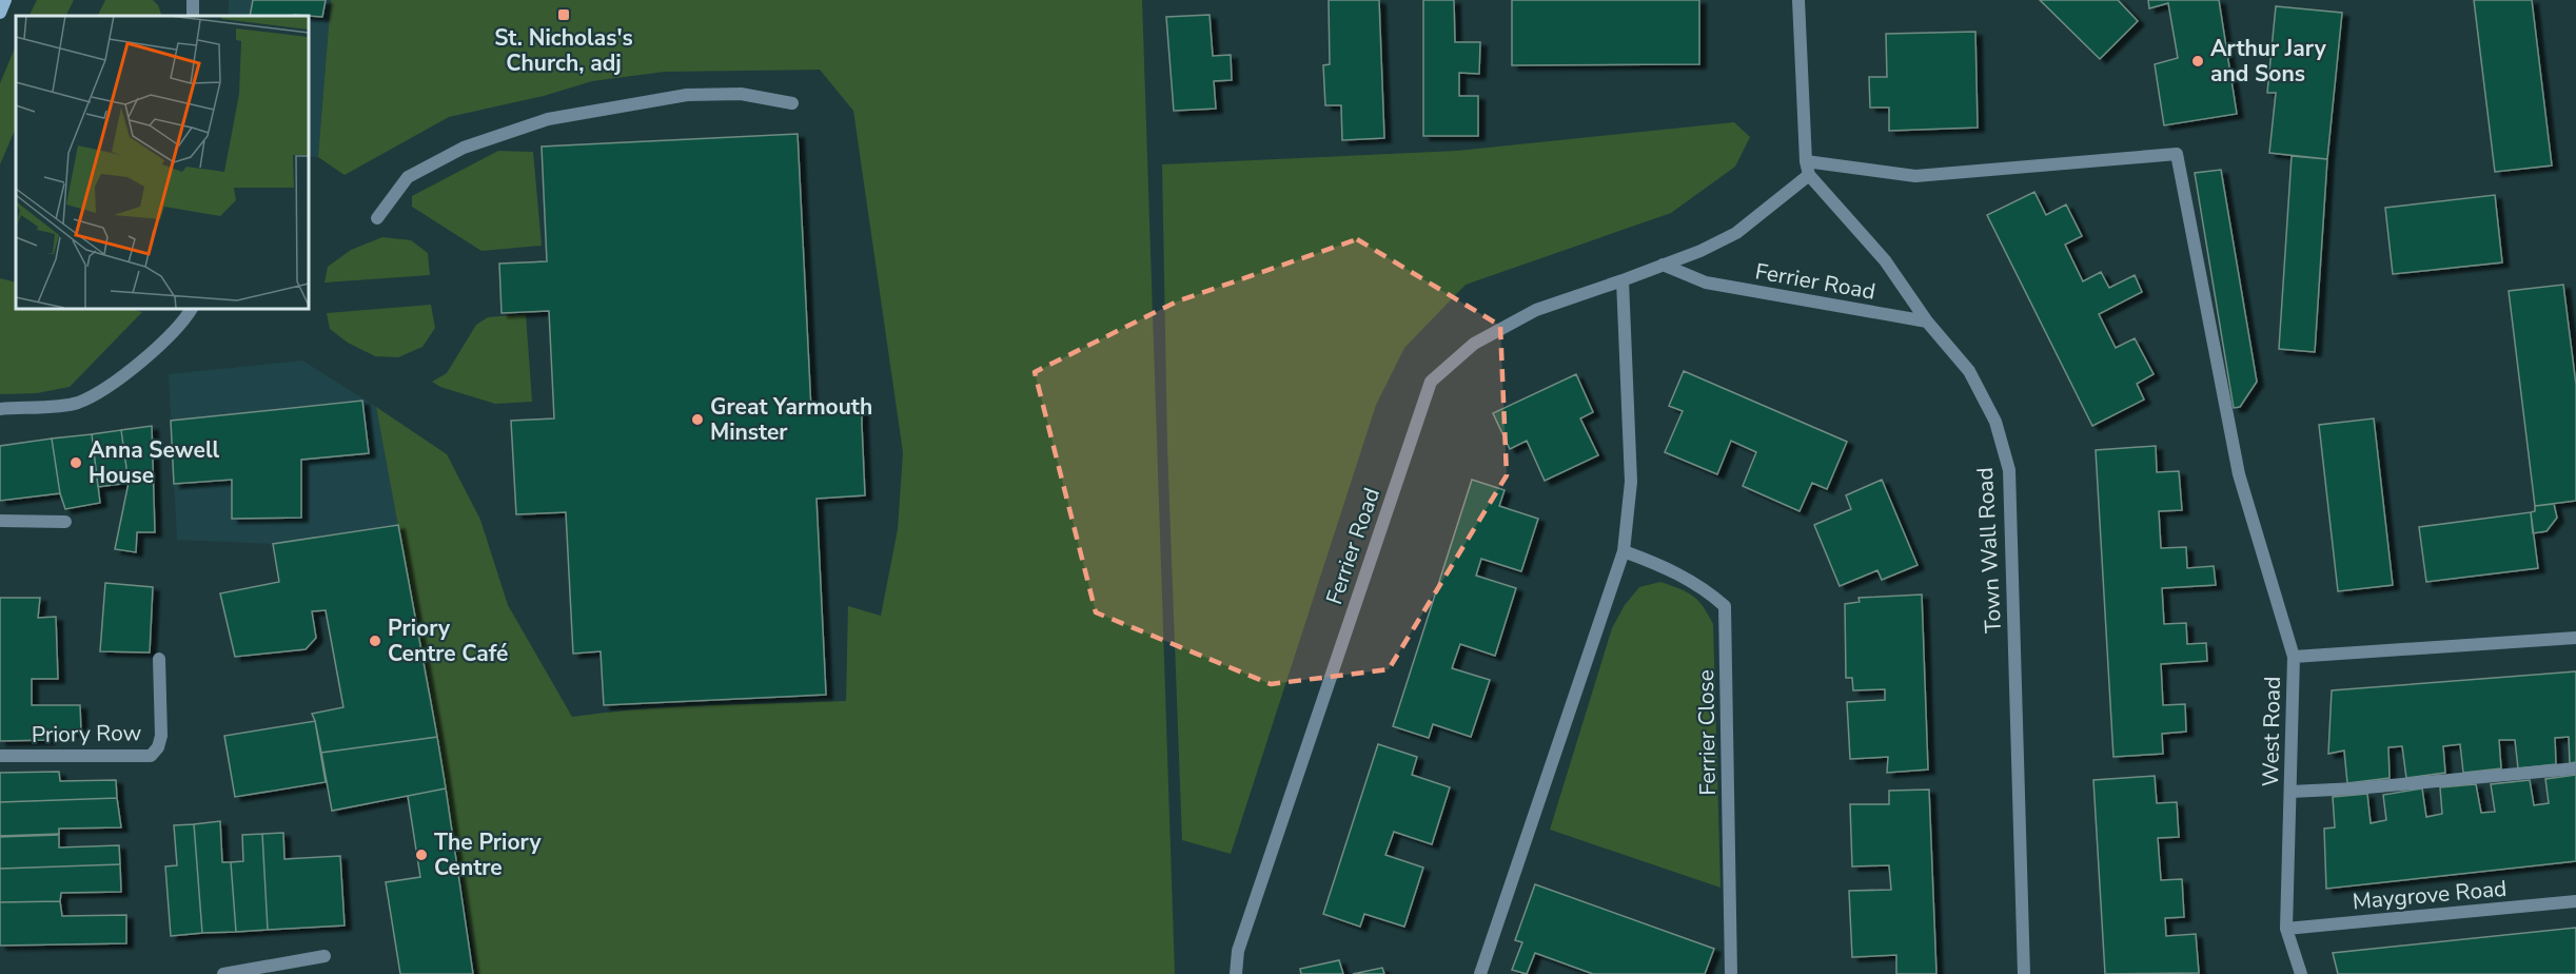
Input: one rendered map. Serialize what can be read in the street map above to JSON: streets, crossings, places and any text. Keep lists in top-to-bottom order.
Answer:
{
  "streets": {
    "street": [
      "Ferrier Road",
      "Town Wall Road",
      "West Road",
      "Ferrier Close",
      "Priory Row",
      "Maygrove Road"
    ]
  },
  "crossings": [
    ["Ferrier Road", "Town Wall Road"],
    ["West Road", "Maygrove Road"]
  ],
  "places": {
    "transit": ["St. Nicholas's Church, adj"],
    "other": [
      "Arthur Jary and Sons",
      "Great Yarmouth Minster",
      "Anna Sewell House",
      "Priory Centre Café",
      "The Priory Centre"
    ]
  }
}
